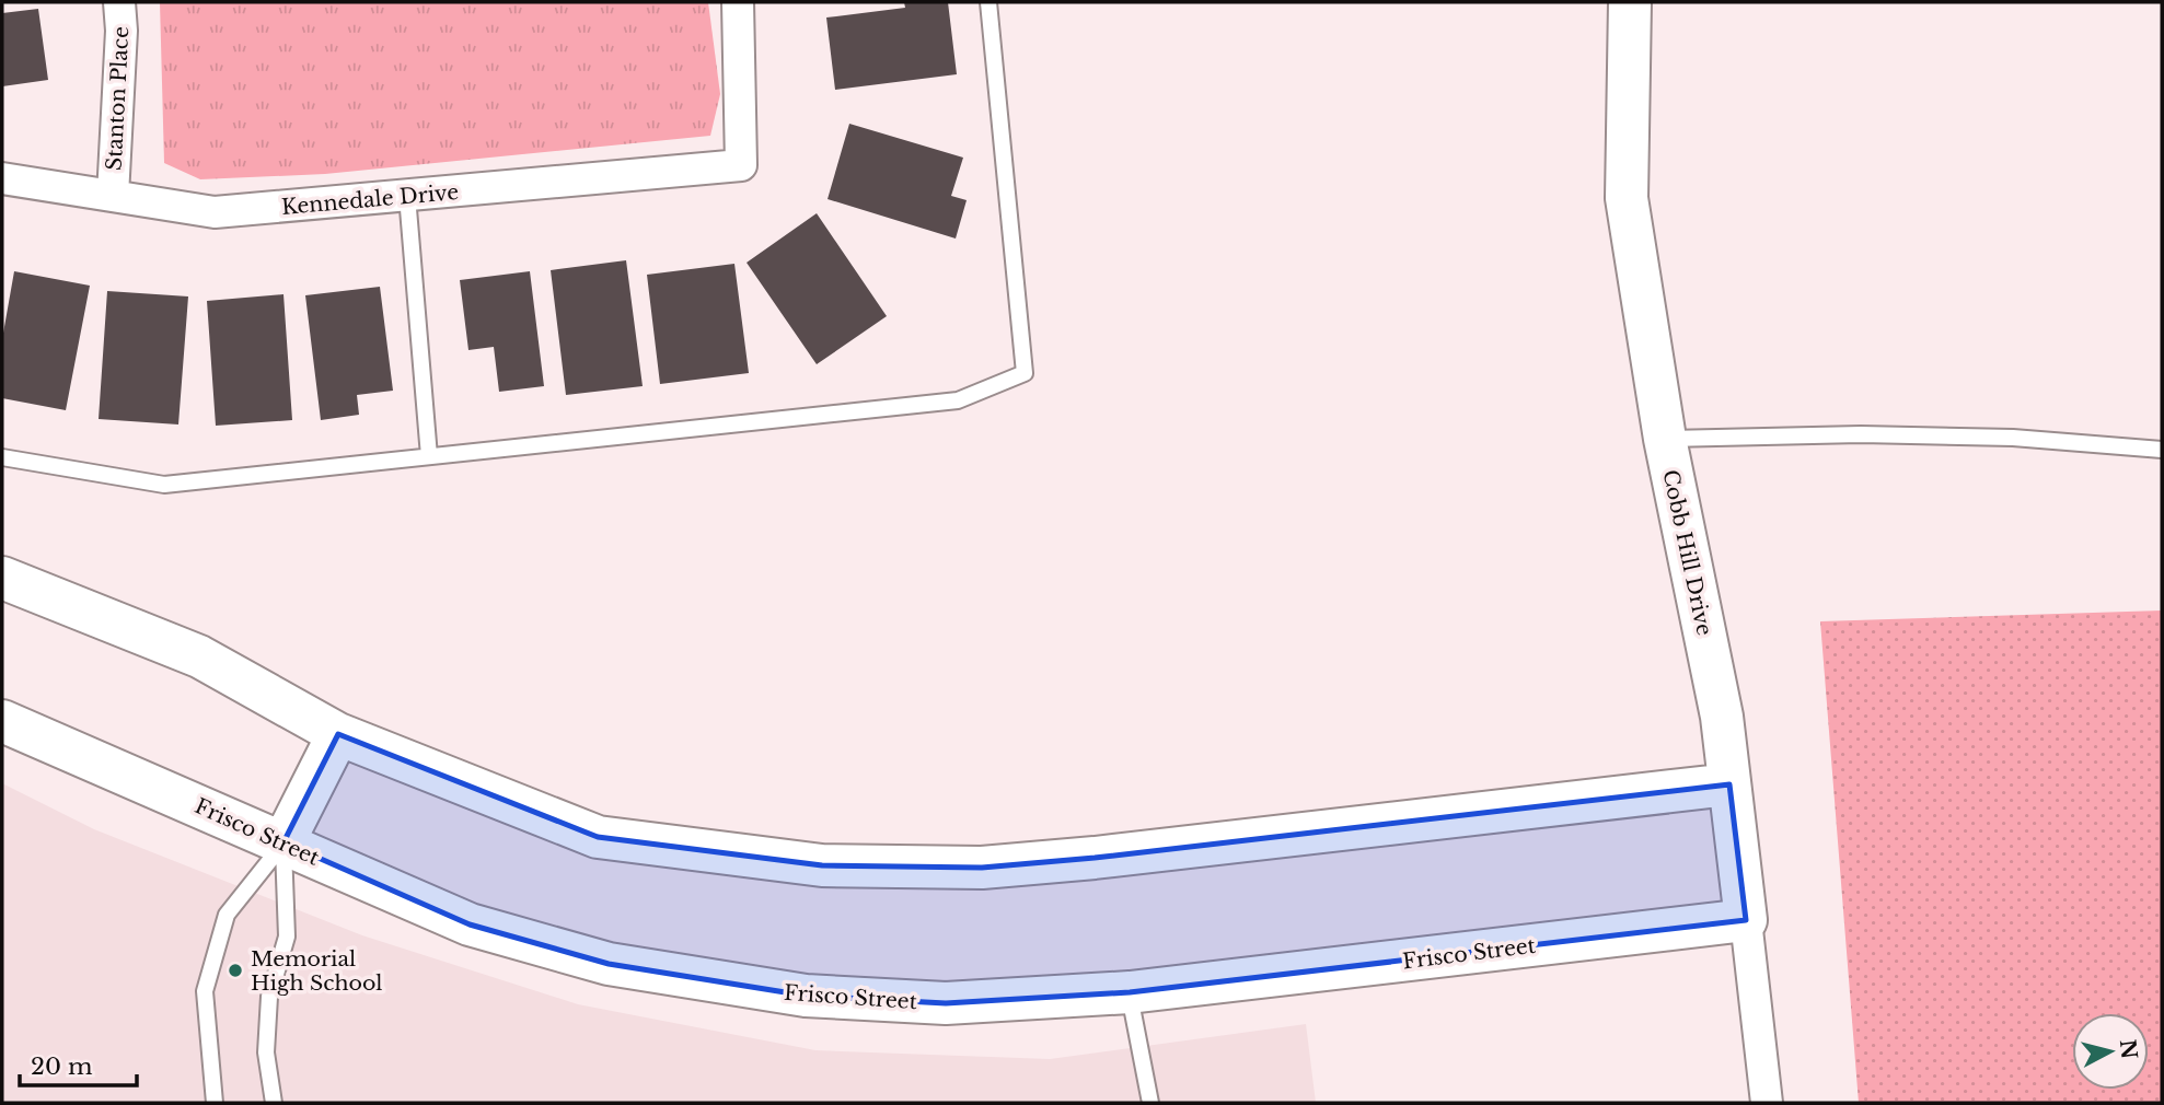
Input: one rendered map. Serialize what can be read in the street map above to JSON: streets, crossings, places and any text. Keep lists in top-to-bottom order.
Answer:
{
  "streets": {
    "street": [
      "Stanton Place",
      "Kennedale Drive",
      "Cobb Hill Drive",
      "Frisco Street"
    ]
  },
  "crossings": [
    ["Stanton Place", "Kennedale Drive"],
    ["Cobb Hill Drive", "Frisco Street"]
  ],
  "places": ["Memorial High School"],
  "scale_bar": "20 m",
  "north": "right"
}
